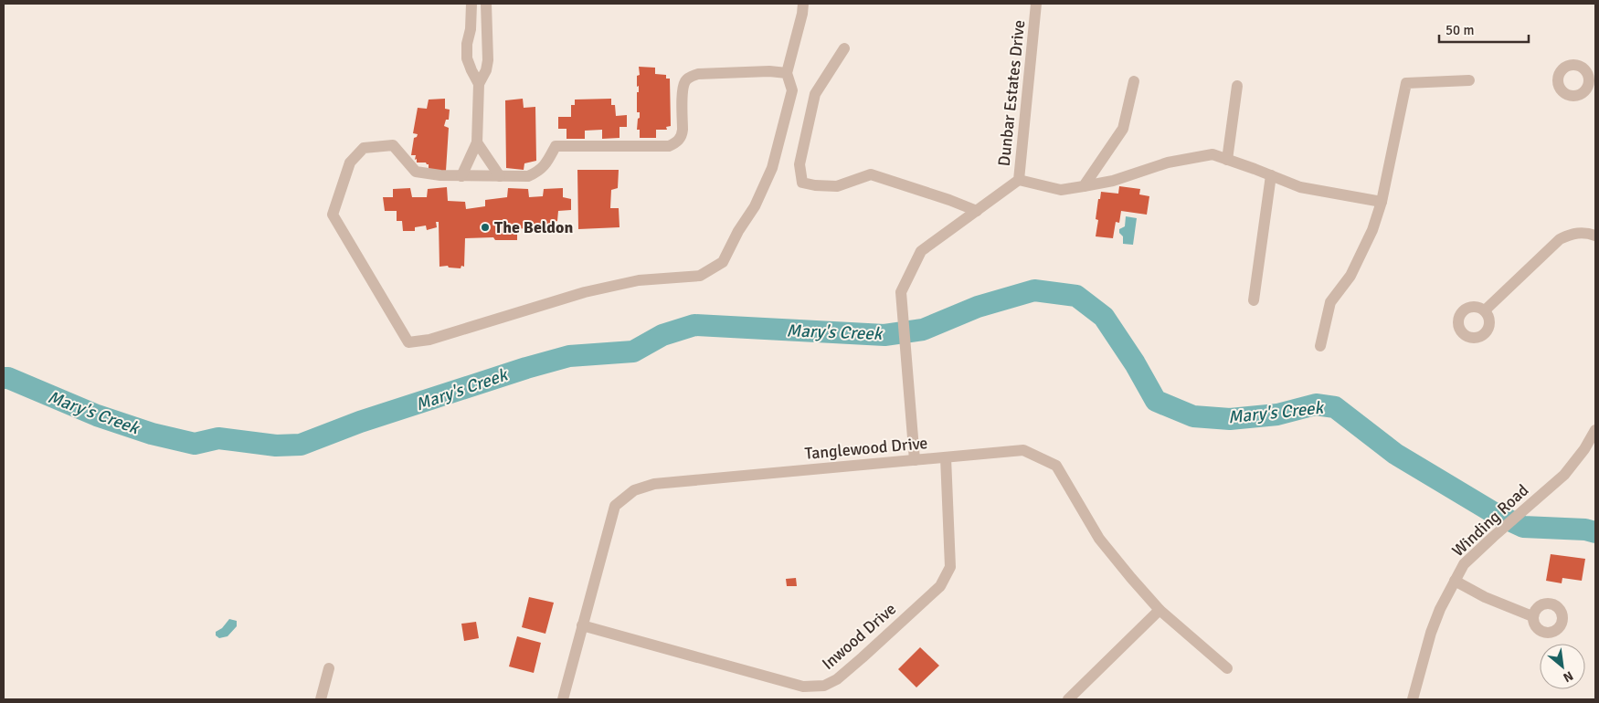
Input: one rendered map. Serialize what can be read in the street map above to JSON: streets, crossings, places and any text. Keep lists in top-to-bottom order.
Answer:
{
  "streets": {
    "street": [
      "Dunbar Estates Drive",
      "Tanglewood Drive",
      "Winding Road",
      "Inwood Drive"
    ]
  },
  "crossings": [
    ["Dunbar Estates Drive", "Tanglewood Drive"],
    ["Tanglewood Drive", "Inwood Drive"]
  ],
  "water": ["Mary's Creek"],
  "places": ["The Beldon"],
  "scale_bar": "50 m",
  "north": "bottom right"
}
